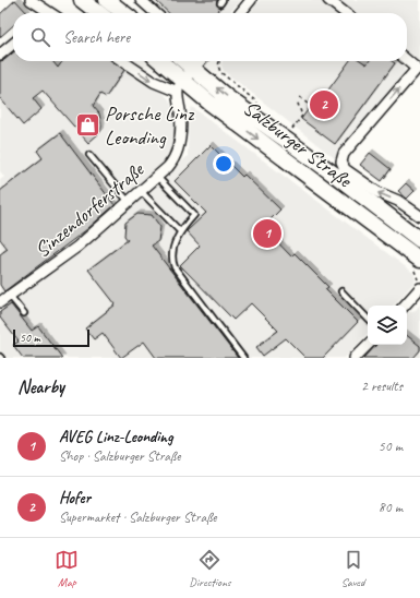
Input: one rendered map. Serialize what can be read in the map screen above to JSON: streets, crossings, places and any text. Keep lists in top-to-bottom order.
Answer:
{
  "streets": {
    "main road": ["Salzburger Straße"],
    "street": ["Sinzendorferstraße"]
  },
  "crossings": [
    ["Salzburger Straße", "Sinzendorferstraße"]
  ],
  "places": {
    "shop": ["Porsche Linz Leonding"]
  },
  "scale_bar": "50 m",
  "page": {
    "search": "Search here",
    "pins": ["2", "1"],
    "scale": "50 m",
    "heading": ["Nearby", "2 results"],
    "list": [
      {
        "mark": "1",
        "name": "AVEG Linz-Leonding",
        "note": "Shop · Salzburger Straße",
        "value": "50 m"
      },
      {
        "mark": "2",
        "name": "Hofer",
        "note": "Supermarket · Salzburger Straße",
        "value": "80 m"
      }
    ],
    "nav": ["Map", "Directions", "Saved"]
  }
}
